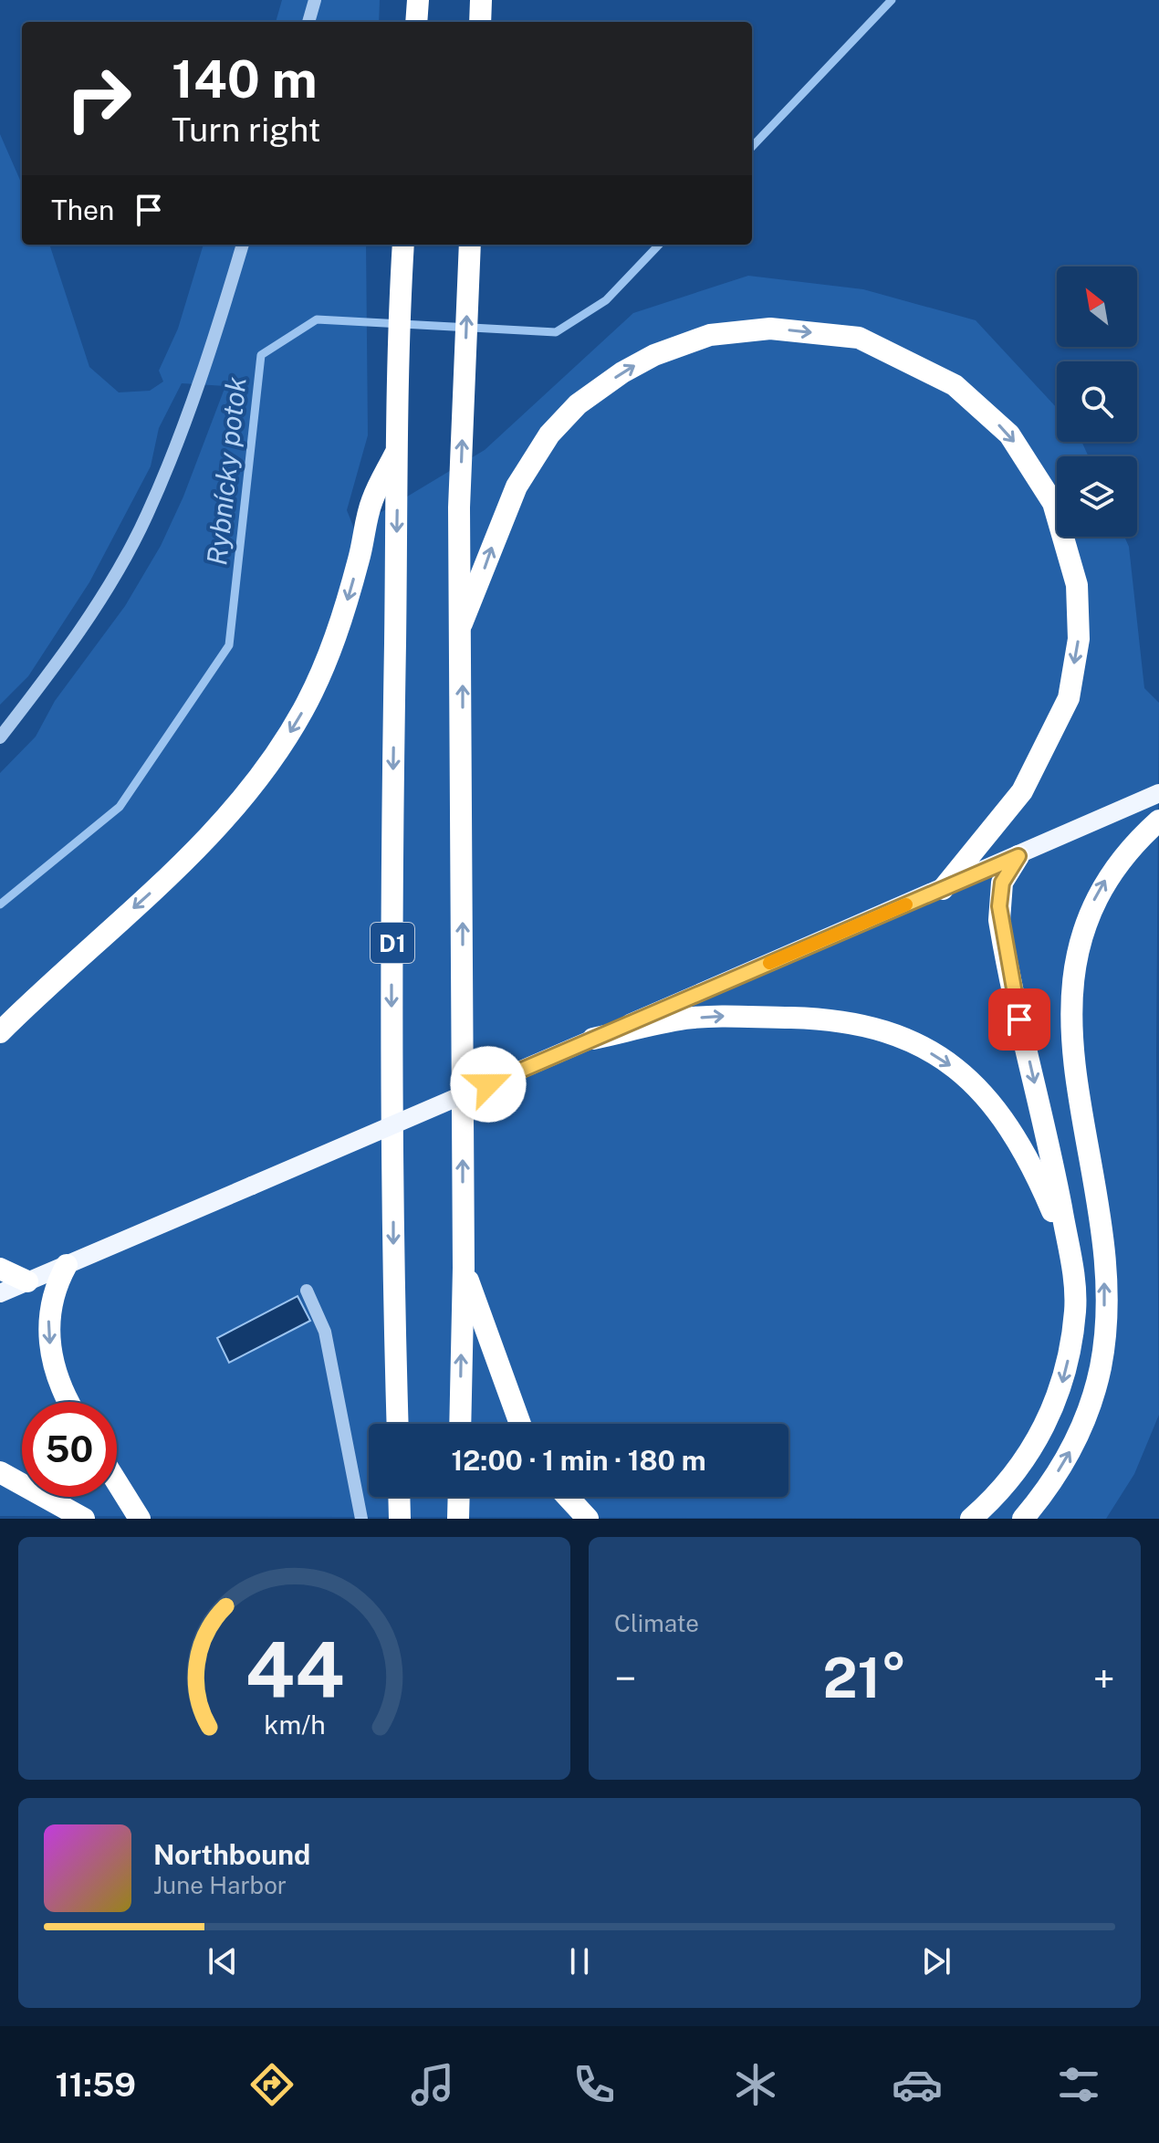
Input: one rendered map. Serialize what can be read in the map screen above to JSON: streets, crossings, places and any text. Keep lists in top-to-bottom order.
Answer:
{
  "streets": {
    "highway": ["D1"]
  },
  "water": ["Rybnícky potok"],
  "north": "top left",
  "page": {
    "turn": ["140 m", "Turn right"],
    "then": "Then",
    "limit": "50",
    "trip": "12:00 · 1 min · 180 m",
    "tile": "Climate",
    "heat": ["−", "21°", "+"],
    "song": ["Northbound", "June Harbor"],
    "tabs": "11:59",
    "gauge": ["44", "km/h"]
  }
}
